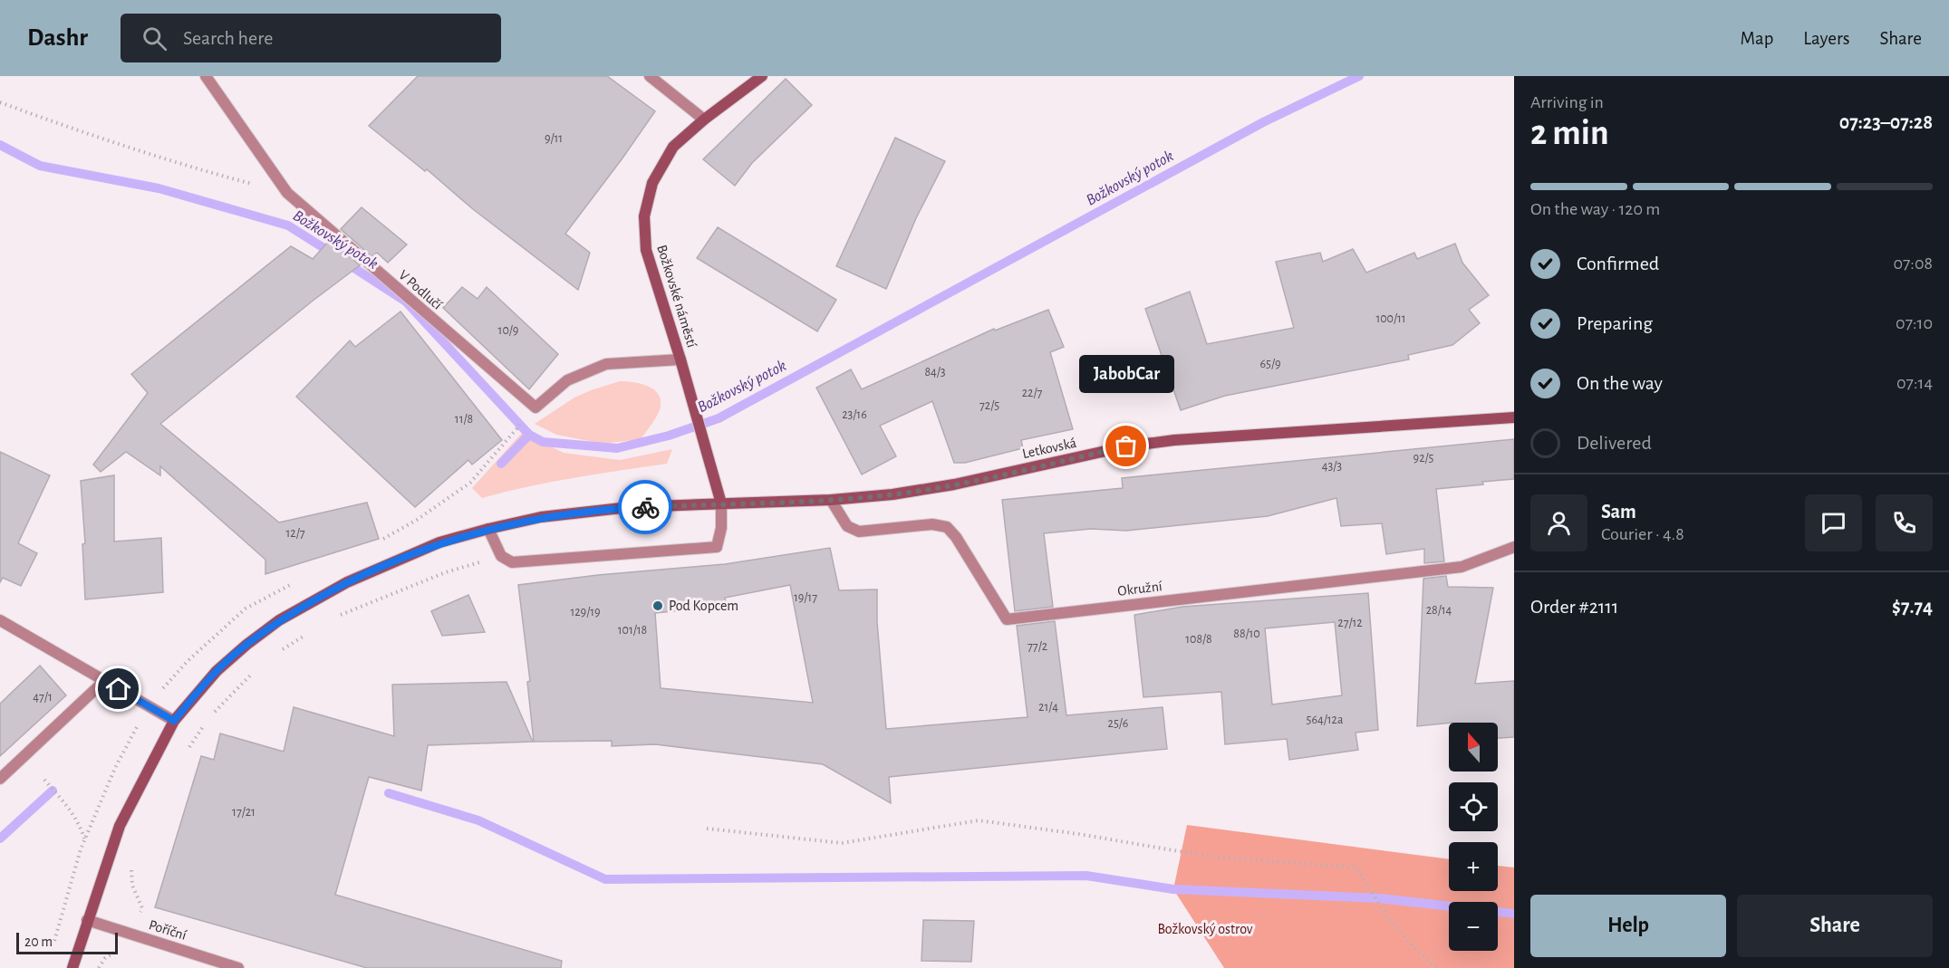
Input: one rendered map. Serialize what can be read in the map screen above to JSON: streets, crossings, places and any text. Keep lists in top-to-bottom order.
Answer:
{
  "streets": {
    "street": [
      "V Podlučí",
      "Božkovské náměstí",
      "Letkovská",
      "Okružní",
      "Poříční"
    ]
  },
  "crossings": [
    ["V Podlučí", "Božkovské náměstí"],
    ["Božkovské náměstí", "Letkovská"],
    ["Letkovská", "Okružní"],
    ["Letkovská", "Poříční"]
  ],
  "water": ["Božkovský potok"],
  "parks": ["Božkovský ostrov"],
  "places": ["JabobCar", "Pod Kopcem"],
  "house_numbers": [
    "9/11",
    "100/11",
    "10/9",
    "65/9",
    "84/3",
    "22/7",
    "72/5",
    "23/16",
    "11/8",
    "92/5",
    "43/3",
    "12/7",
    "19/17",
    "28/14",
    "129/19",
    "27/12",
    "101/18",
    "88/10",
    "108/8",
    "77/2",
    "47/1",
    "21/4",
    "564/12a",
    "25/6",
    "17/21"
  ],
  "scale_bar": "20 m",
  "north": "top",
  "page": {
    "header": "Dashr",
    "search": "Search here",
    "nav": ["Map", "Layers", "Share"],
    "heading": ["2 min", "Arriving in", "07:23–07:28"],
    "panel": [
      "Sam",
      "Courier · 4.8",
      "Order #2111",
      "$7.74"
    ],
    "bar": "On the way · 120 m",
    "list": [
      ["Confirmed", "07:08"],
      ["Preparing", "07:10"],
      ["On the way", "07:14"],
      "Delivered"
    ],
    "bubble": "JabobCar",
    "map_buttons": ["+", "−"],
    "buttons": ["Help", "Share"],
    "scale": "20 m"
  }
}
